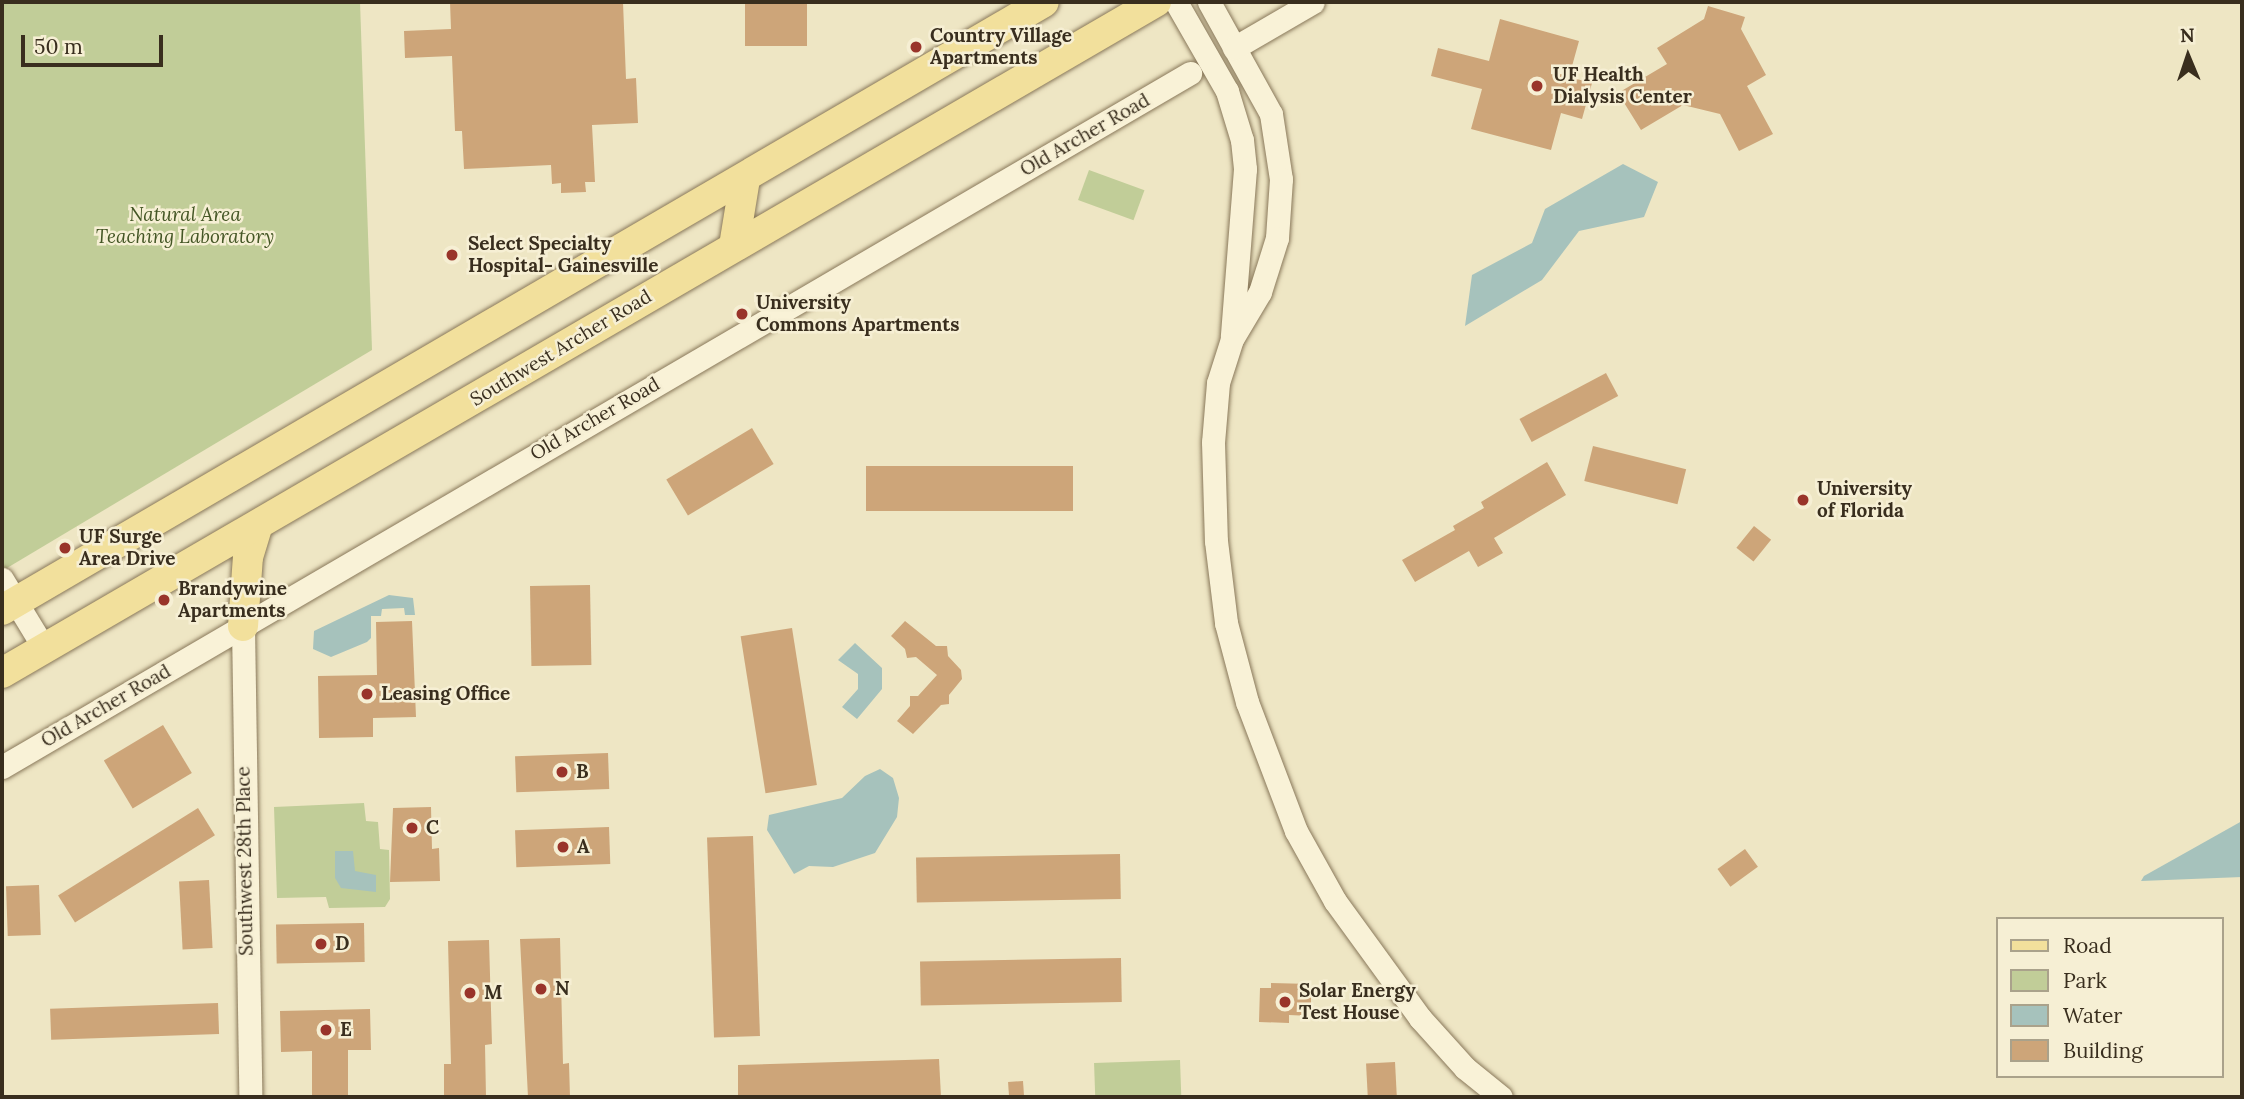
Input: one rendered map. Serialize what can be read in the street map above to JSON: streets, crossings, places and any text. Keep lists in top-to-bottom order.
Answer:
{
  "streets": {
    "main road": ["Southwest Archer Road"],
    "street": ["Old Archer Road", "Southwest 28th Place"]
  },
  "crossings": [
    ["Old Archer Road", "Southwest 28th Place"]
  ],
  "parks": ["Natural Area Teaching Laboratory"],
  "places": [
    "Country Village Apartments",
    "UF Health Dialysis Center",
    "Select Specialty Hospital- Gainesville",
    "University Commons Apartments",
    "University of Florida",
    "UF Surge Area Drive",
    "Brandywine Apartments",
    "Leasing Office",
    "B",
    "C",
    "A",
    "D",
    "N",
    "M",
    "Solar Energy Test House",
    "E"
  ],
  "legend": [
    "Road",
    "Park",
    "Water",
    "Building"
  ],
  "scale_bar": "50 m",
  "north": "top"
}
